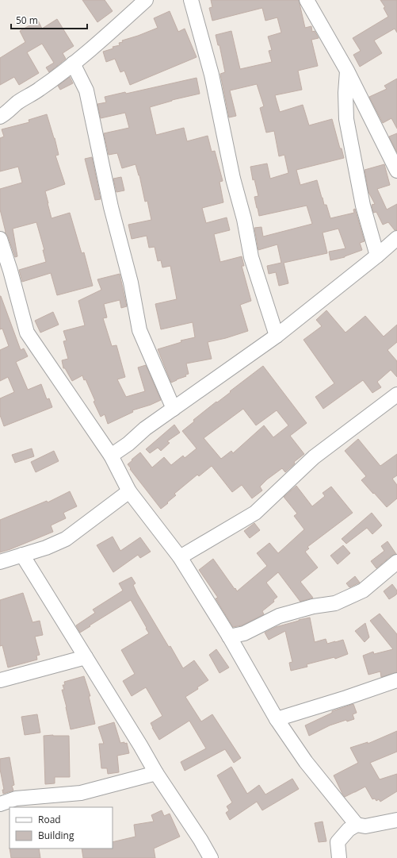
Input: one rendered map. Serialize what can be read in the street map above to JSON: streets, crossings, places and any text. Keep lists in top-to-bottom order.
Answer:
{
  "legend": ["Road", "Building"],
  "scale_bar": "50 m"
}
